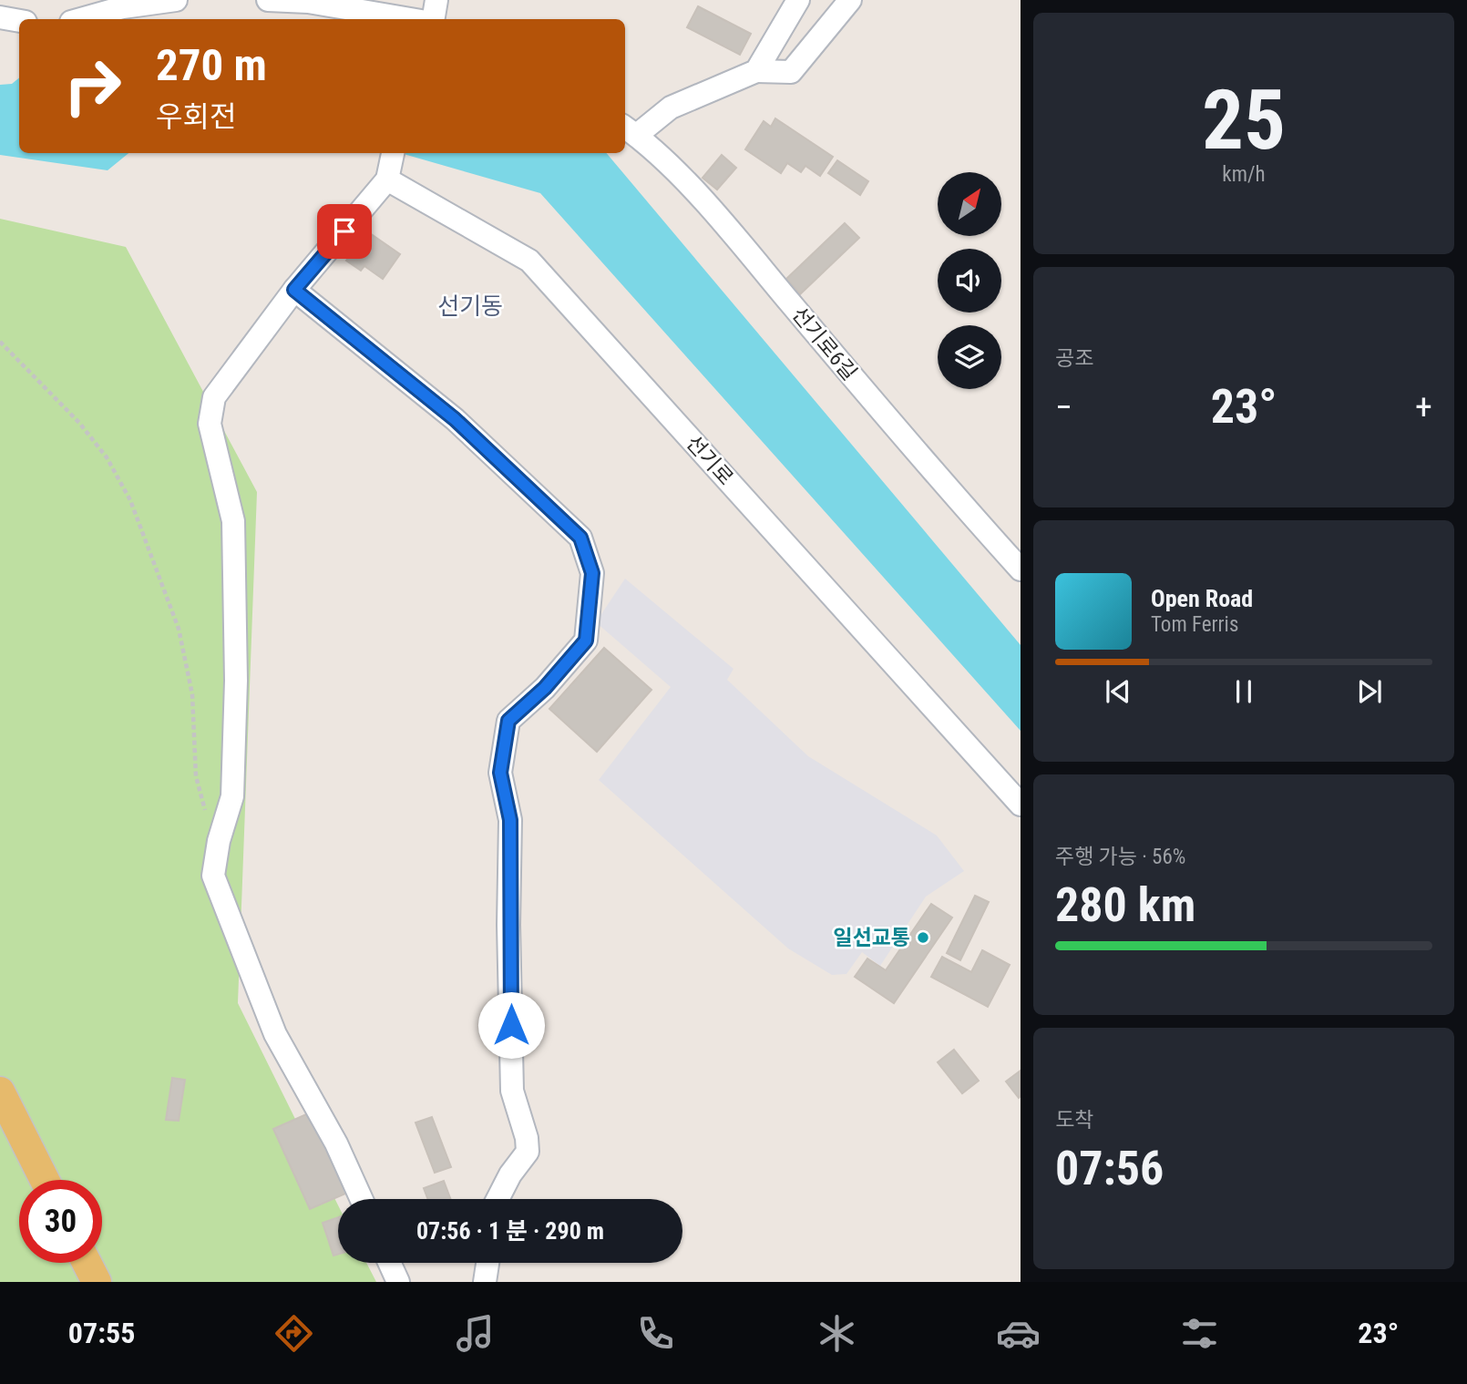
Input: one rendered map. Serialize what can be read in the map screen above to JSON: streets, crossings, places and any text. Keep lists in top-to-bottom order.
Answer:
{
  "streets": {
    "street": ["선기로6길", "선기로"]
  },
  "districts": ["선기동"],
  "places": ["일선교통"],
  "north": "top right",
  "page": {
    "tile": [
      ["25", "km/h"],
      "공조",
      ["주행 가능 · 56%", "280 km"],
      ["도착", "07:56"]
    ],
    "turn": ["270 m", "우회전"],
    "heat": ["−", "23°", "+"],
    "song": ["Open Road", "Tom Ferris"],
    "limit": "30",
    "trip": "07:56 · 1 분 · 290 m",
    "tabs": ["07:55", "23°"]
  }
}
